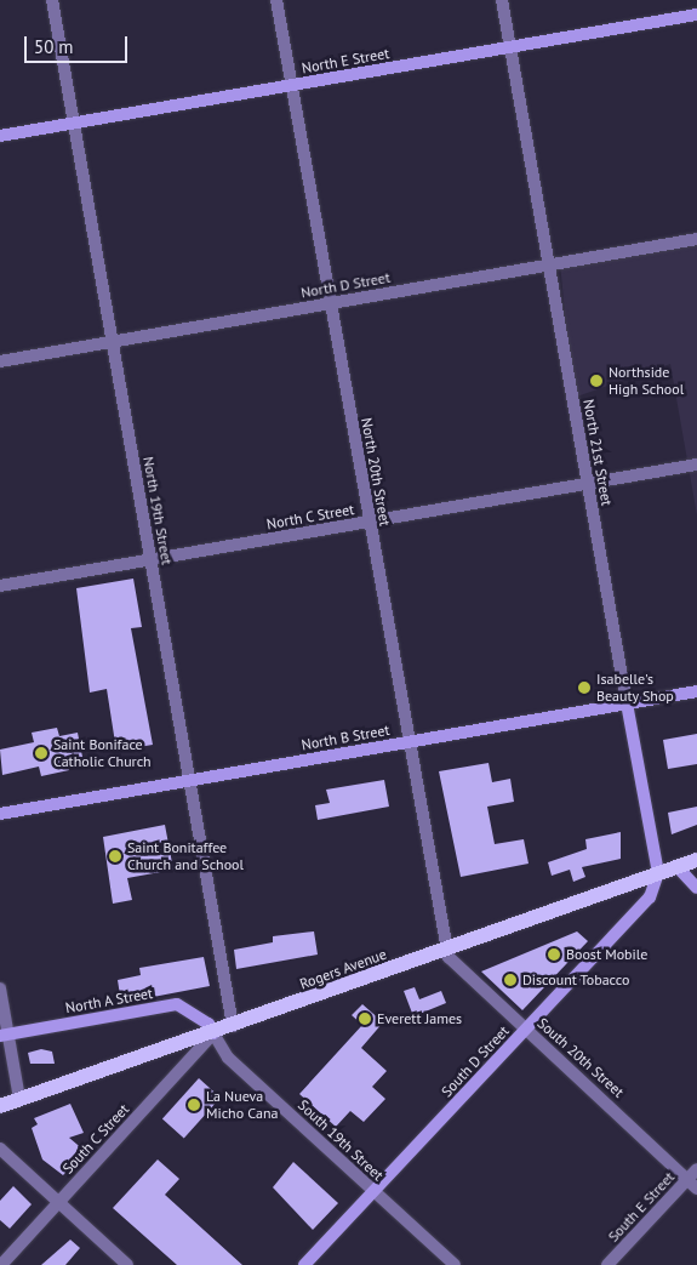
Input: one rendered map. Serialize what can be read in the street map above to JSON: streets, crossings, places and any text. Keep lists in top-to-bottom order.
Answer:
{
  "streets": {
    "main road": ["Rogers Avenue"],
    "street": [
      "North E Street",
      "North D Street",
      "North 21st Street",
      "North 20th Street",
      "North 19th Street",
      "North C Street",
      "North B Street",
      "North A Street",
      "South 20th Street",
      "South D Street",
      "South C Street",
      "South 19th Street",
      "South E Street"
    ]
  },
  "crossings": [
    ["North E Street", "North 21st Street"],
    ["North E Street", "North 20th Street"],
    ["North E Street", "North 19th Street"],
    ["North D Street", "North 21st Street"],
    ["North D Street", "North 20th Street"],
    ["North D Street", "North 19th Street"],
    ["North 21st Street", "North C Street"],
    ["North 21st Street", "North B Street"],
    ["North 21st Street", "Rogers Avenue"],
    ["North 21st Street", "South D Street"],
    ["North 20th Street", "North C Street"],
    ["North 20th Street", "North B Street"],
    ["North 20th Street", "Rogers Avenue"],
    ["North 20th Street", "South 20th Street"],
    ["North 19th Street", "North C Street"],
    ["North 19th Street", "North B Street"],
    ["North 19th Street", "Rogers Avenue"],
    ["Rogers Avenue", "North A Street"],
    ["Rogers Avenue", "South 20th Street"],
    ["Rogers Avenue", "South D Street"],
    ["Rogers Avenue", "South C Street"],
    ["Rogers Avenue", "South 19th Street"],
    ["North A Street", "South C Street"],
    ["North A Street", "South 19th Street"],
    ["South 20th Street", "South D Street"],
    ["South 20th Street", "South E Street"],
    ["South D Street", "South 19th Street"],
    ["South C Street", "South 19th Street"]
  ],
  "places": [
    "Northside High School",
    "Isabelle's Beauty Shop",
    "Saint Boniface Catholic Church",
    "Saint Bonitaffee Church and School",
    "Boost Mobile",
    "Discount Tobacco",
    "Everett James",
    "La Nueva Micho Cana"
  ],
  "scale_bar": "50 m"
}
